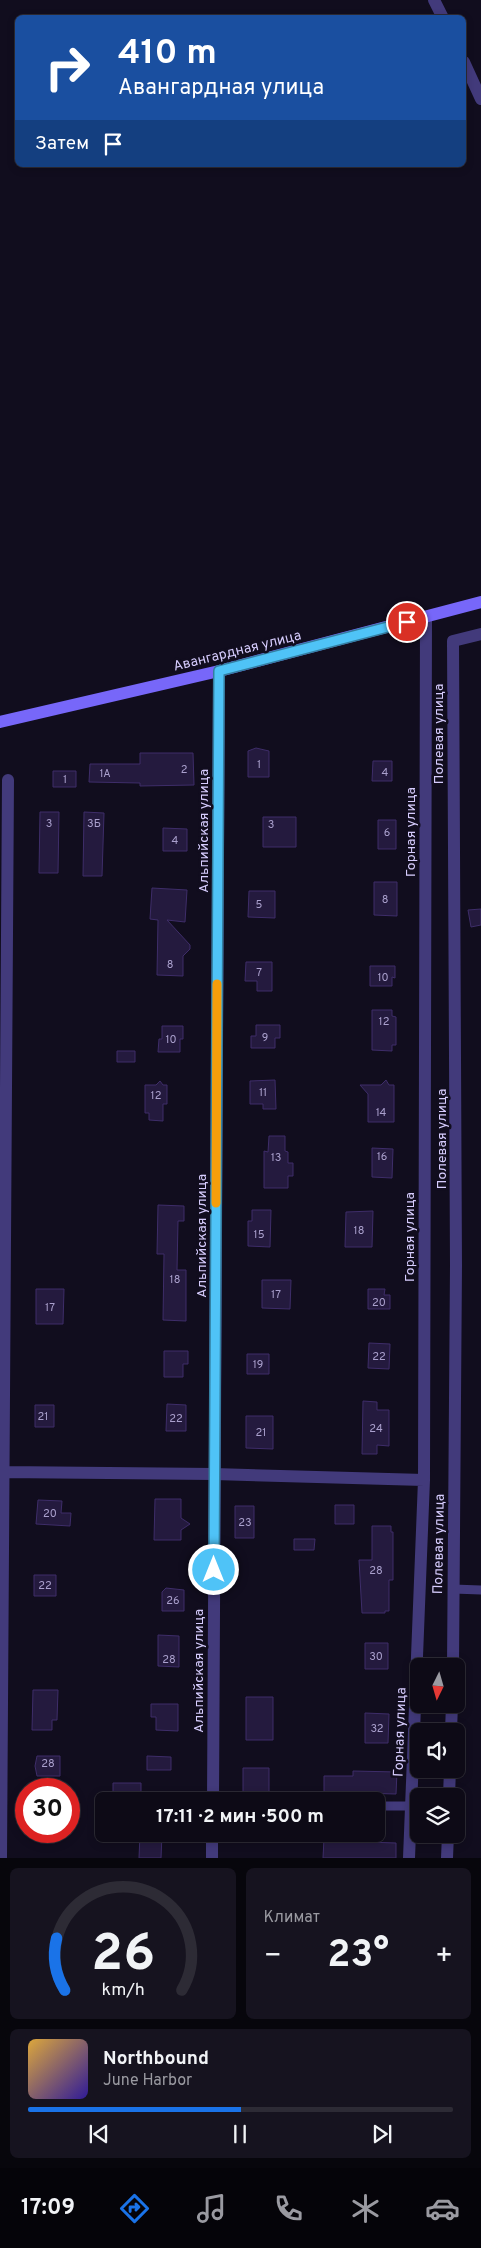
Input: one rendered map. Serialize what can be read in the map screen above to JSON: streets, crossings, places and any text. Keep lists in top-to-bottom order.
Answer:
{
  "streets": {
    "main road": ["Авангардная улица"],
    "street": ["Полевая улица", "Альпийская улица", "Горная улица"]
  },
  "crossings": [
    ["Авангардная улица", "Альпийская улица"],
    ["Авангардная улица", "Горная улица"]
  ],
  "house_numbers": [
    "1",
    "2",
    "4",
    "1А",
    "1",
    "3",
    "3Б",
    "3",
    "6",
    "4",
    "8",
    "5",
    "8",
    "7",
    "10",
    "12",
    "9",
    "10",
    "11",
    "12",
    "14",
    "16",
    "13",
    "18",
    "15",
    "18",
    "17",
    "20",
    "17",
    "22",
    "19",
    "21",
    "22",
    "24",
    "21",
    "20",
    "23",
    "28",
    "22",
    "26",
    "30",
    "28",
    "32",
    "28"
  ],
  "north": "bottom",
  "page": {
    "turn": ["410 m", "Авангардная улица"],
    "then": "Затем",
    "limit": "30",
    "trip": "17:11 · 2 мин · 500 m",
    "tile": "Климат",
    "heat": ["−", "23°", "+"],
    "song": ["Northbound", "June Harbor"],
    "tabs": "17:09",
    "gauge": ["26", "km/h"]
  }
}
